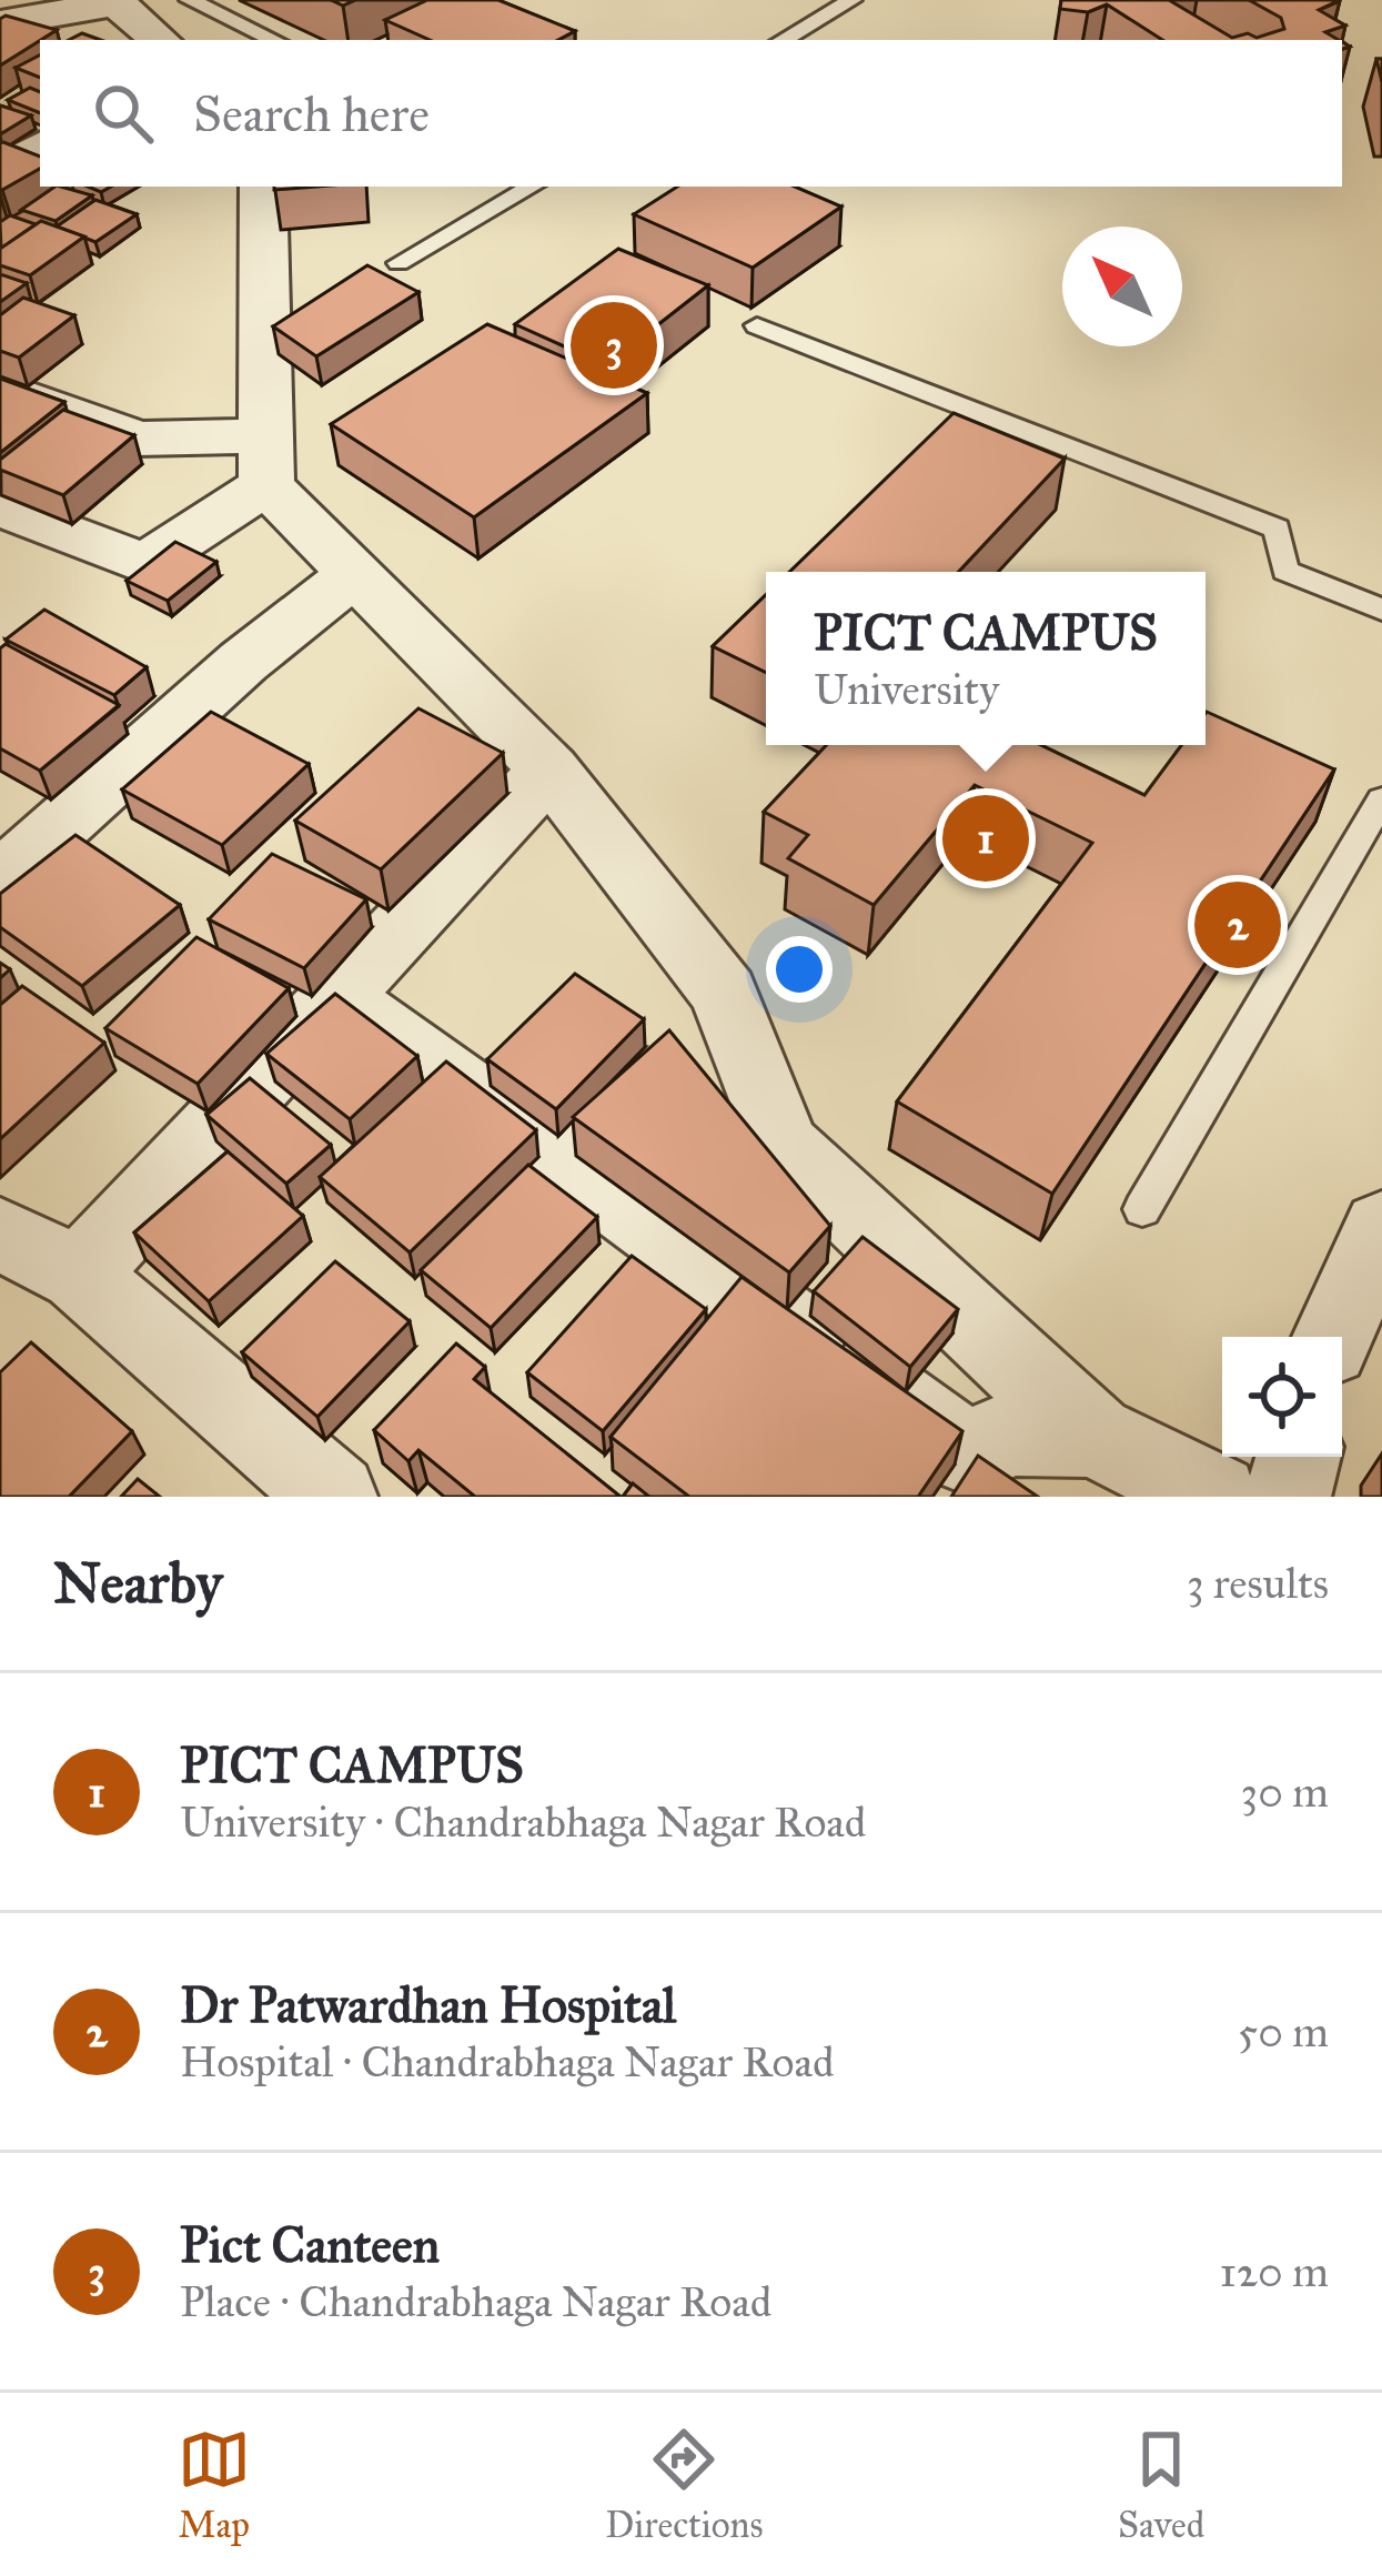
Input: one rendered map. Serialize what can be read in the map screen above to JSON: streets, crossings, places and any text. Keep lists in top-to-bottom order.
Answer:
{
  "north": "top left",
  "page": {
    "search": "Search here",
    "pins": ["3", "1", "2"],
    "popup": ["PICT CAMPUS", "University"],
    "heading": ["Nearby", "3 results"],
    "list": [
      {
        "mark": "1",
        "name": "PICT CAMPUS",
        "note": "University · Chandrabhaga Nagar Road",
        "value": "30 m"
      },
      {
        "mark": "2",
        "name": "Dr Patwardhan Hospital",
        "note": "Hospital · Chandrabhaga Nagar Road",
        "value": "50 m"
      },
      {
        "mark": "3",
        "name": "Pict Canteen",
        "note": "Place · Chandrabhaga Nagar Road",
        "value": "120 m"
      }
    ],
    "nav": ["Map", "Directions", "Saved"]
  }
}
